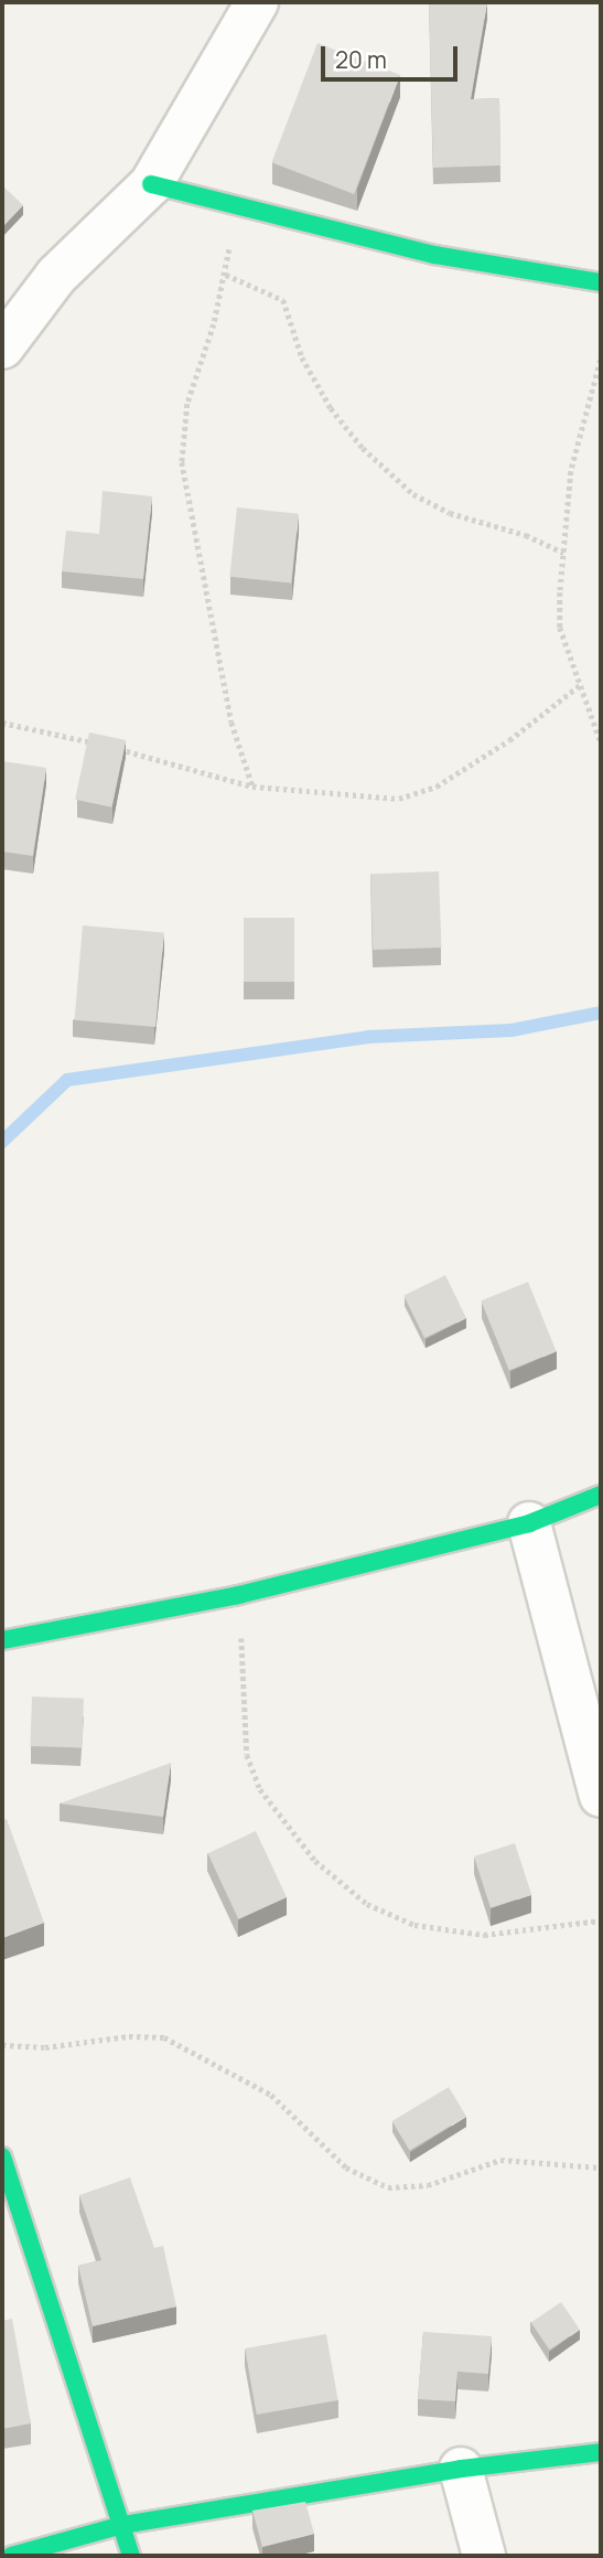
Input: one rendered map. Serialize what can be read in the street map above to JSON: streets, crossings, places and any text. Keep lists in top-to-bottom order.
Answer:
{
  "scale_bar": "20 m"
}
